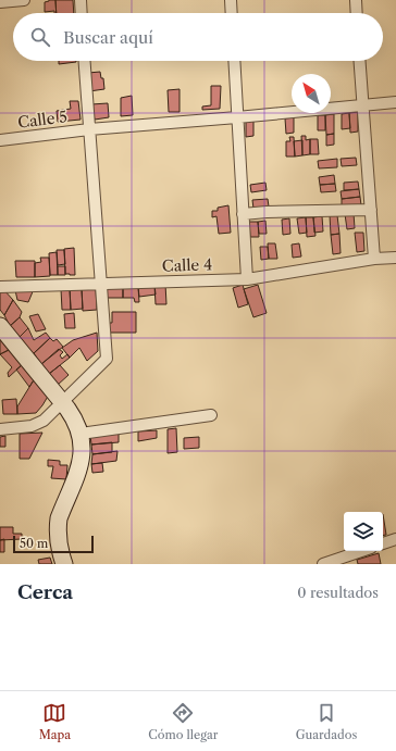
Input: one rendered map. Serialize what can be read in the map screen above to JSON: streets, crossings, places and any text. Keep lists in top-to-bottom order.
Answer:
{
  "streets": {
    "street": ["Calle 5", "Calle 4"]
  },
  "scale_bar": "50 m",
  "north": "top left",
  "page": {
    "search": "Buscar aquí",
    "scale": "50 m",
    "heading": ["Cerca", "0 resultados"],
    "nav": ["Mapa", "Cómo llegar", "Guardados"]
  }
}
